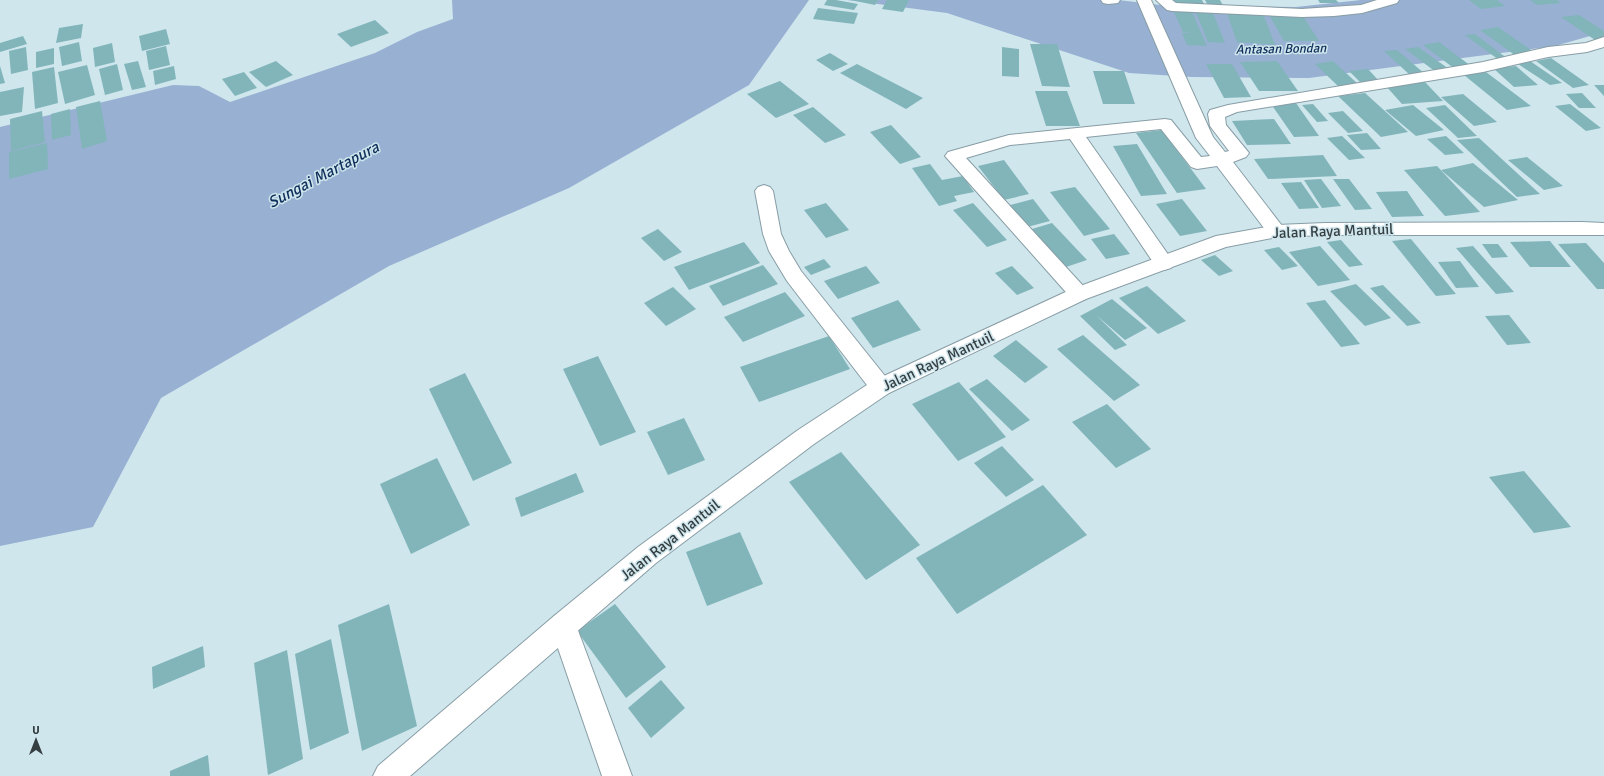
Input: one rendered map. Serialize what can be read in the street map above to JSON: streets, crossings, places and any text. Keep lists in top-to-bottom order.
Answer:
{
  "streets": {
    "street": ["Jalan Raya Mantuil"]
  },
  "water": ["Antasan Bondan", "Sungai Martapura"],
  "north": "top"
}
